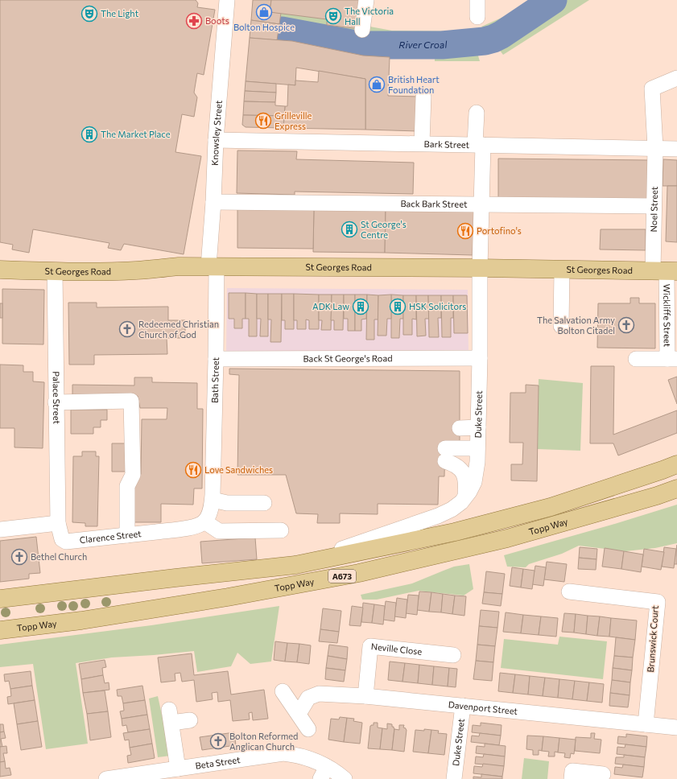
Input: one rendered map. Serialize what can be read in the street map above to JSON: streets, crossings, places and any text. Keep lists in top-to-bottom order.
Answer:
{
  "streets": {
    "main road": ["St Georges Road", "Topp Way", "A673"],
    "street": [
      "Knowsley Street",
      "Bark Street",
      "Back Bark Street",
      "Noel Street",
      "Wickliffe Street",
      "Back St George's Road",
      "Bath Street",
      "Palace Street",
      "Duke Street",
      "Clarence Street",
      "Brunswick Court",
      "Neville Close",
      "Davenport Street",
      "Beta Street"
    ]
  },
  "crossings": [
    ["Knowsley Street", "Bark Street"],
    ["Knowsley Street", "Back Bark Street"],
    ["Knowsley Street", "St Georges Road"],
    ["Knowsley Street", "Bath Street"],
    ["Bark Street", "Noel Street"],
    ["Bark Street", "Duke Street"],
    ["Back Bark Street", "Noel Street"],
    ["Back Bark Street", "Duke Street"],
    ["Noel Street", "St Georges Road"],
    ["Noel Street", "Wickliffe Street"],
    ["St Georges Road", "Wickliffe Street"],
    ["St Georges Road", "Bath Street"],
    ["St Georges Road", "Palace Street"],
    ["St Georges Road", "Duke Street"],
    ["Back St George's Road", "Bath Street"],
    ["Back St George's Road", "Duke Street"],
    ["Palace Street", "Clarence Street"],
    ["Duke Street", "Topp Way"],
    ["Duke Street", "Davenport Street"],
    ["Brunswick Court", "Davenport Street"],
    ["Neville Close", "Davenport Street"]
  ],
  "water": ["River Croal"],
  "places": {
    "shop": ["Bolton Hospice", "British Heart Foundation"],
    "theatre": ["The Light", "The Victoria Hall"],
    "pharmacy": ["Boots"],
    "restaurant": ["Grilleville Express", "Portofino's", "Love Sandwiches"],
    "building": [
      "The Market Place",
      "St George's Centre",
      "ADK Law",
      "HSK Solicitors"
    ],
    "church": [
      "The Salvation Army Bolton Citadel",
      "Redeemed Christian Church of God",
      "Bethel Church",
      "Bolton Reformed Anglican Church"
    ]
  }
}
